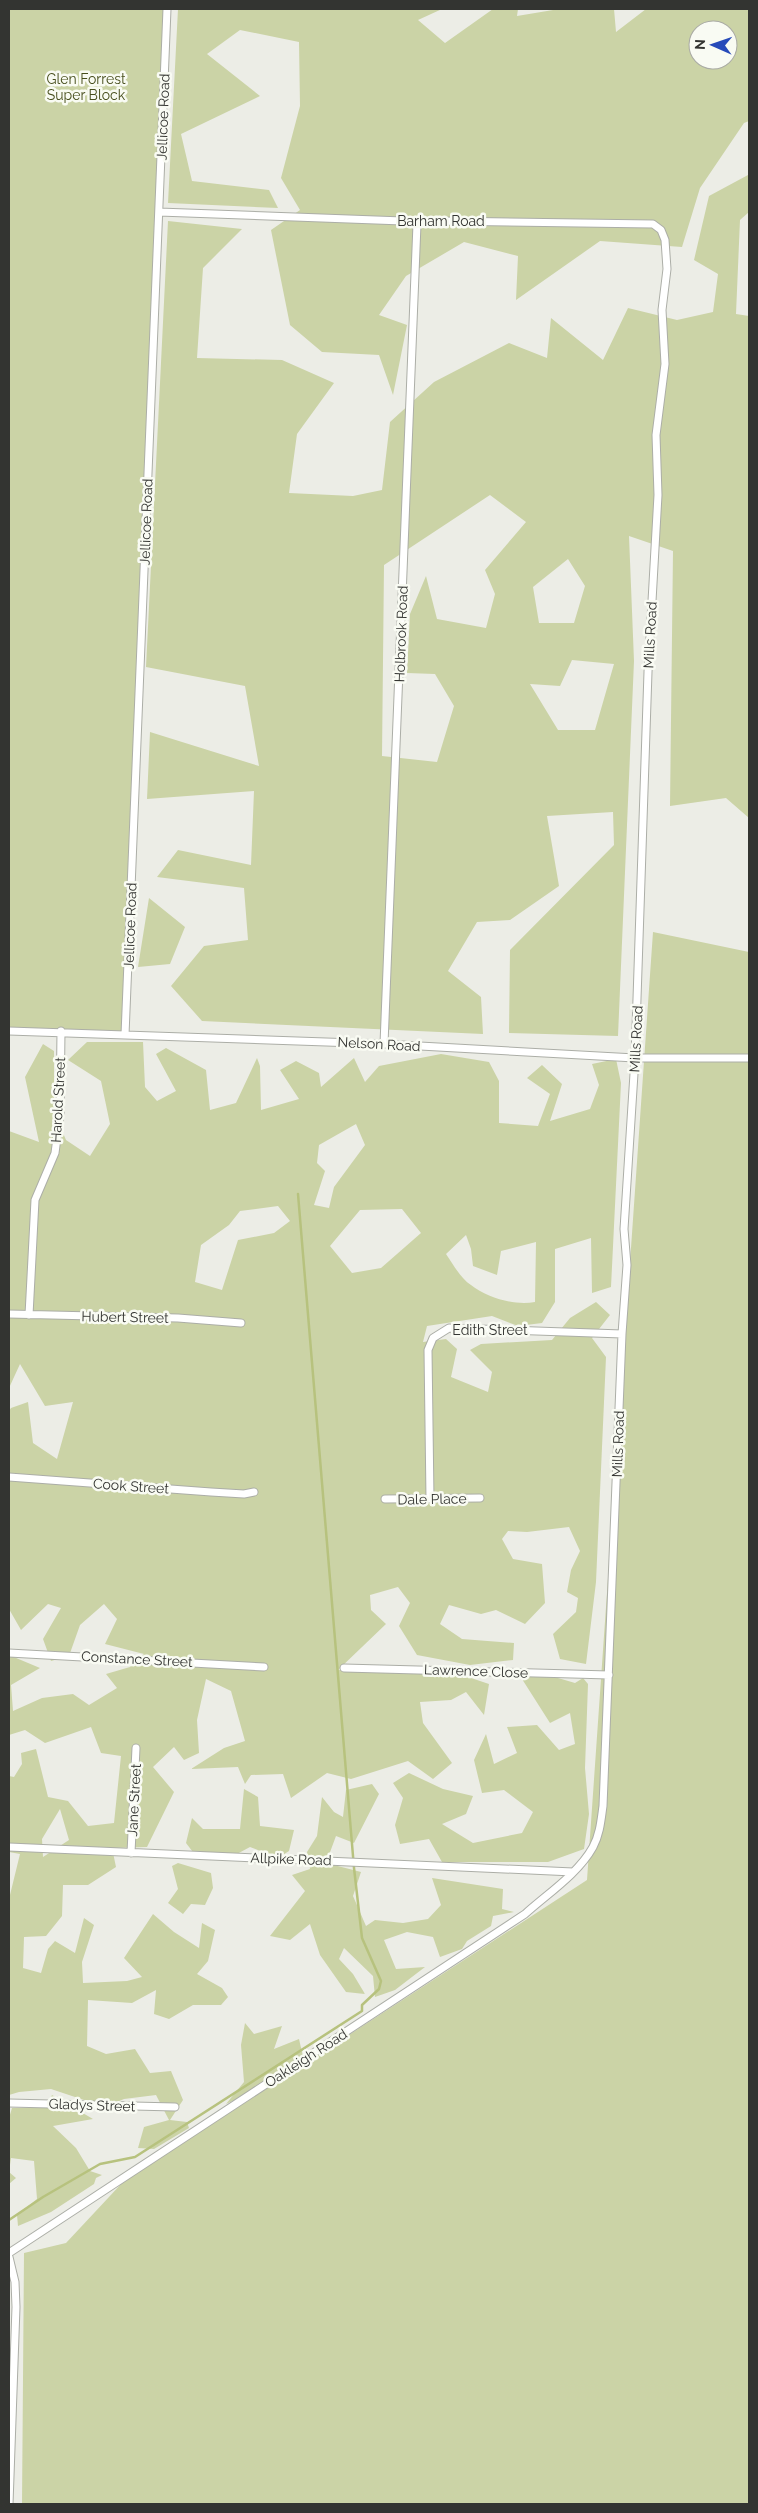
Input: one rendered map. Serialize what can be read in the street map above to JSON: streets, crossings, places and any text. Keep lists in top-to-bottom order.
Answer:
{
  "streets": {
    "street": [
      "Jellicoe Road",
      "Barham Road",
      "Holbrook Road",
      "Mills Road",
      "Nelson Road",
      "Harold Street",
      "Hubert Street",
      "Edith Street",
      "Cook Street",
      "Dale Place",
      "Constance Street",
      "Lawrence Close",
      "Jane Street",
      "Allpike Road",
      "Oakleigh Road",
      "Gladys Street"
    ]
  },
  "crossings": [
    ["Jellicoe Road", "Barham Road"],
    ["Jellicoe Road", "Nelson Road"],
    ["Barham Road", "Holbrook Road"],
    ["Barham Road", "Mills Road"],
    ["Holbrook Road", "Nelson Road"],
    ["Mills Road", "Nelson Road"],
    ["Mills Road", "Edith Street"],
    ["Mills Road", "Lawrence Close"],
    ["Mills Road", "Oakleigh Road"],
    ["Nelson Road", "Harold Street"],
    ["Harold Street", "Hubert Street"],
    ["Edith Street", "Dale Place"],
    ["Jane Street", "Allpike Road"],
    ["Allpike Road", "Oakleigh Road"]
  ],
  "parks": ["Glen Forrest Super Block"],
  "north": "left"
}
